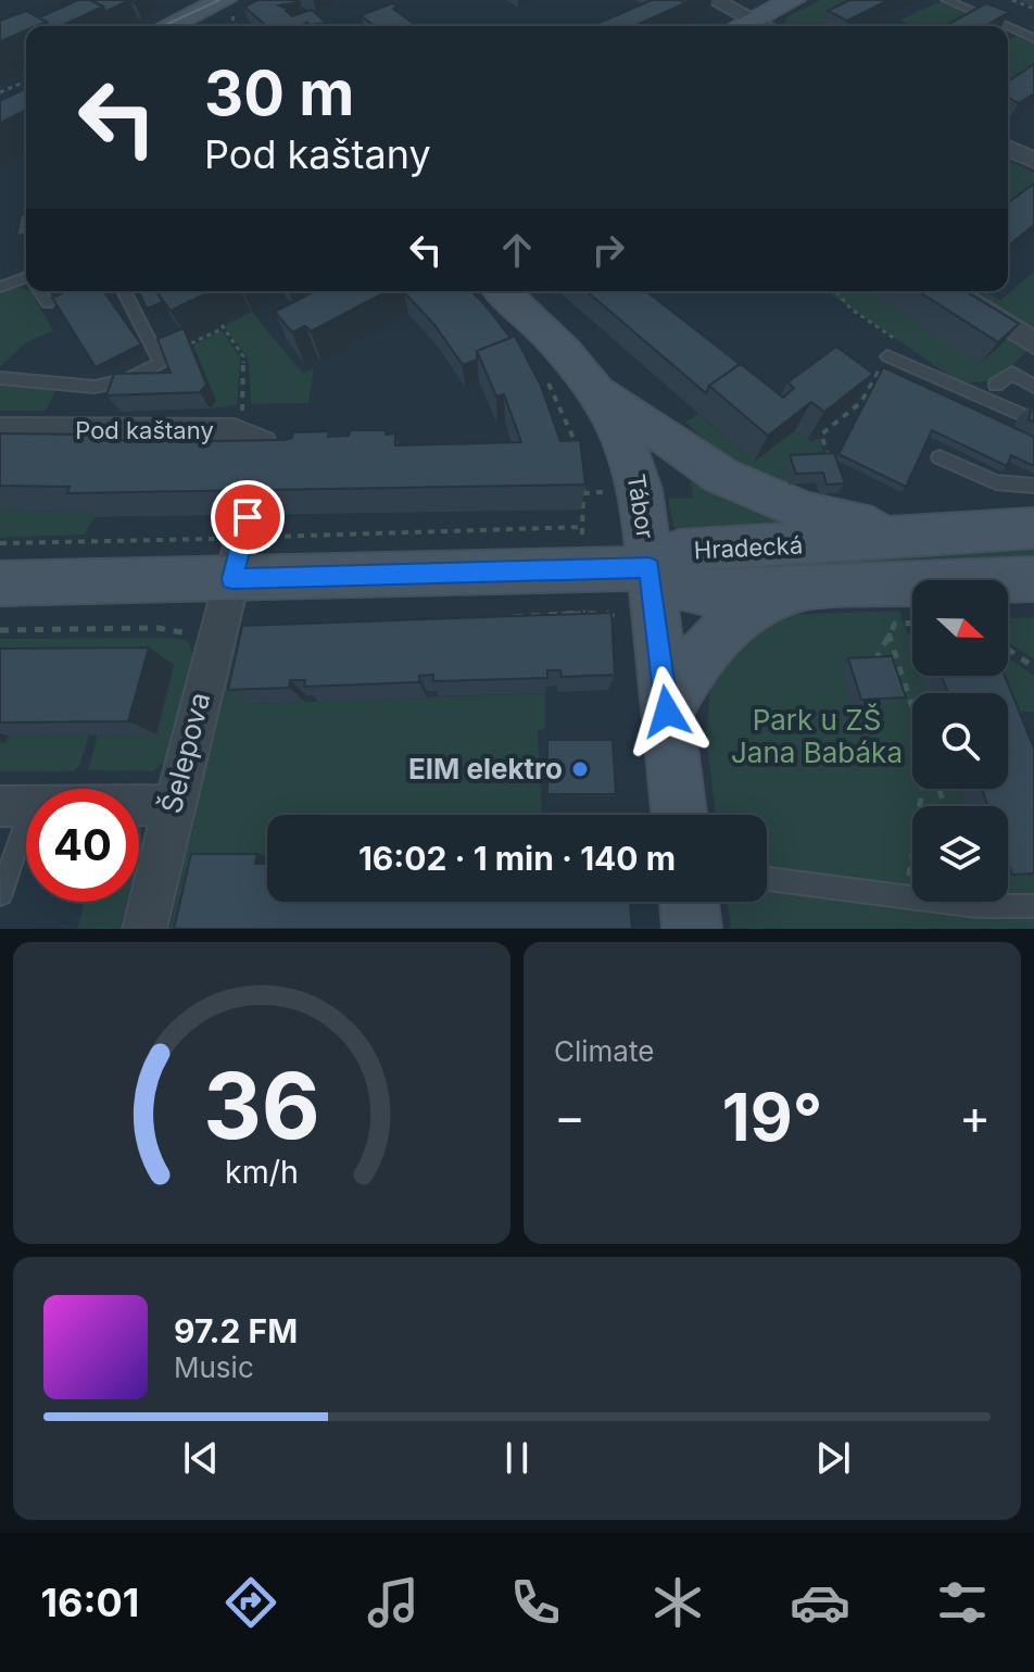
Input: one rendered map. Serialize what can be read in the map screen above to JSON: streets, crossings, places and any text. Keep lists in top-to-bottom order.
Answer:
{
  "streets": {
    "main road": ["Tábor", "Hradecká"],
    "street": ["Pod kaštany", "Šelepova"]
  },
  "crossings": [
    ["Tábor", "Hradecká"]
  ],
  "parks": ["Park u ZŠ Jana Babáka"],
  "places": ["EIM elektro"],
  "north": "right",
  "page": {
    "turn": ["30 m", "Pod kaštany"],
    "limit": "40",
    "trip": "16:02 · 1 min · 140 m",
    "tile": "Climate",
    "heat": ["−", "19°", "+"],
    "song": ["97.2 FM", "Music"],
    "tabs": "16:01",
    "gauge": ["36", "km/h"]
  }
}
